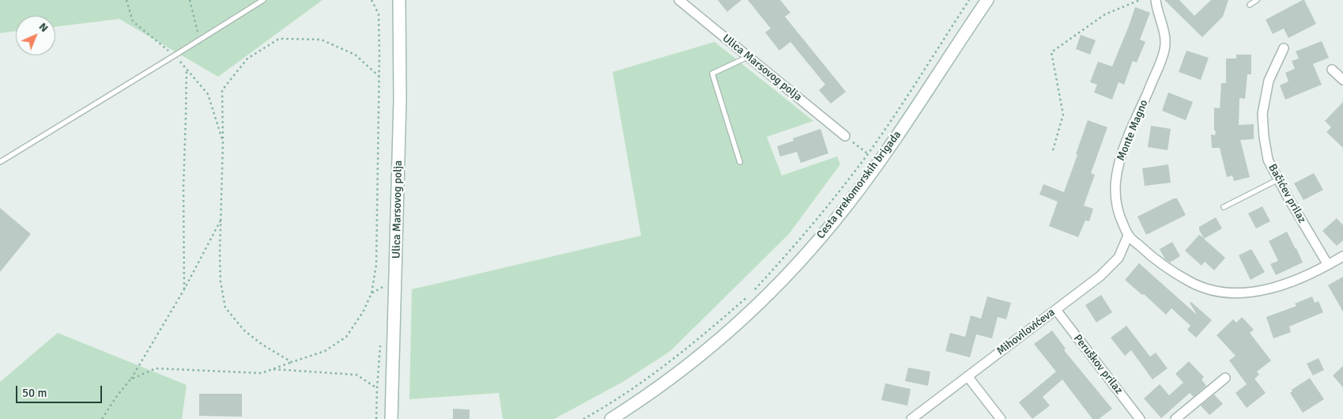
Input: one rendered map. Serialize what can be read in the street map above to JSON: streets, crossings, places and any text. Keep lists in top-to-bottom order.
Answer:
{
  "streets": {
    "main road": ["Ulica Marsovog polja", "Cesta prekomorskih brigada"],
    "street": [
      "Monte Magno",
      "Bačićev prilaz",
      "Mihovilovićeva",
      "Peruškov prilaz"
    ]
  },
  "crossings": [
    ["Monte Magno", "Bačićev prilaz"],
    ["Monte Magno", "Mihovilovićeva"],
    ["Mihovilovićeva", "Peruškov prilaz"]
  ],
  "scale_bar": "50 m",
  "north": "top right"
}
